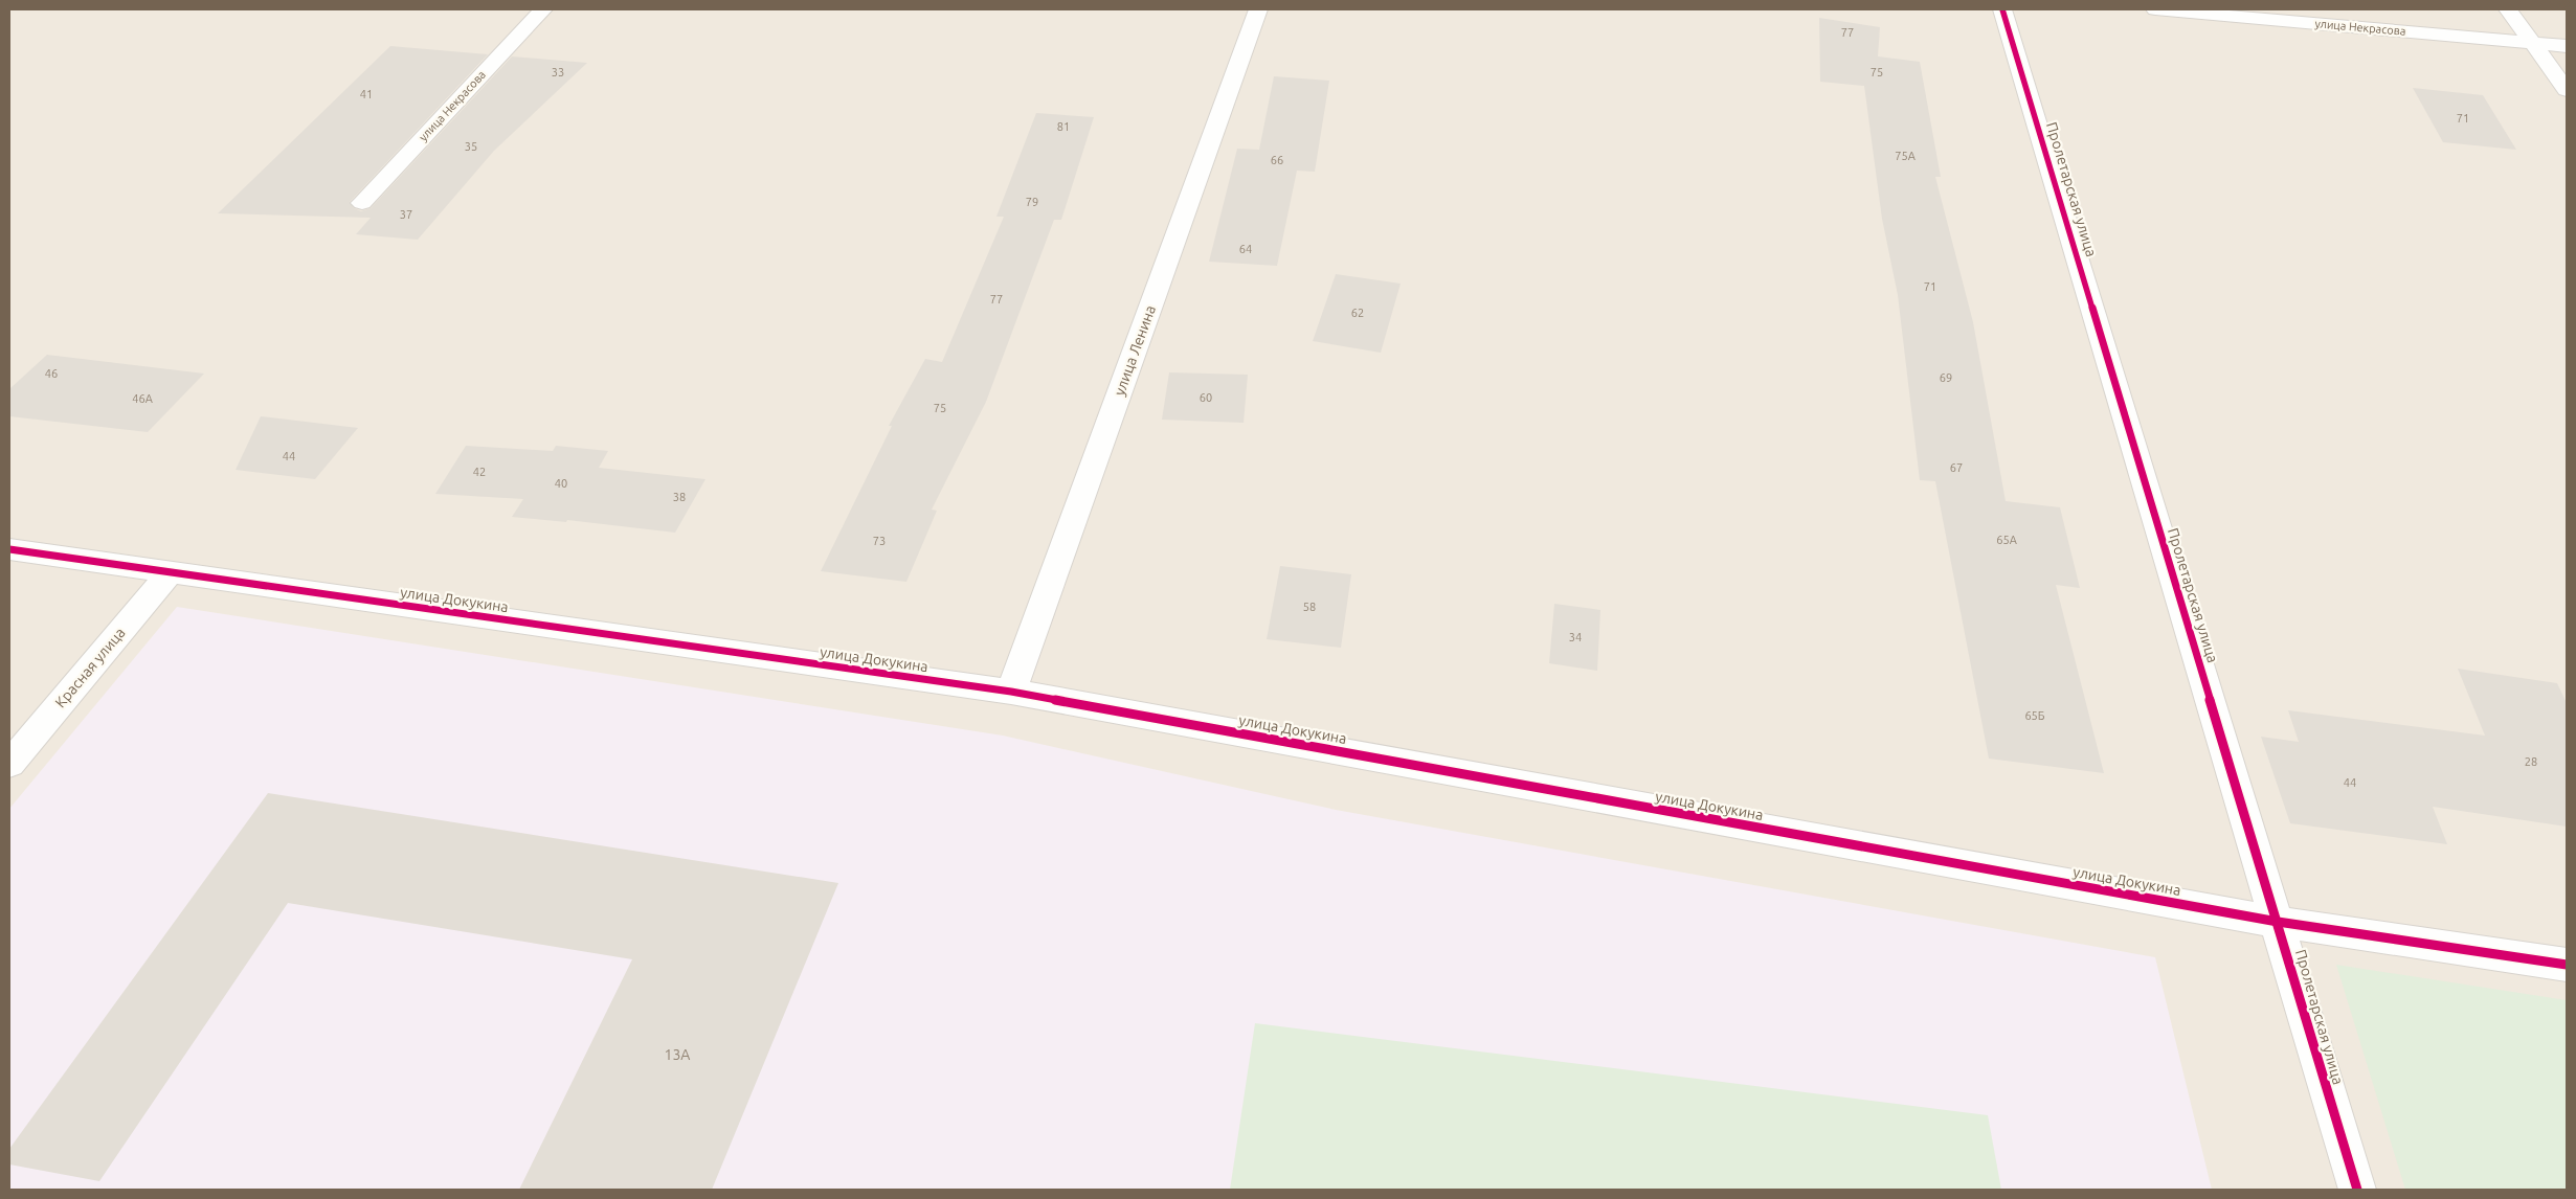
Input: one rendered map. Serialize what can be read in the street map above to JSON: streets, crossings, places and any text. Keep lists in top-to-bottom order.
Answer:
{
  "streets": {
    "street": [
      "улица Некрасова",
      "Пролетарская улица",
      "улица Ленина",
      "улица Докукина",
      "Красная улица"
    ]
  },
  "crossings": [
    ["Пролетарская улица", "улица Докукина"],
    ["улица Ленина", "улица Докукина"],
    ["улица Докукина", "Красная улица"]
  ],
  "house_numbers": [
    "77",
    "33",
    "75",
    "41",
    "71",
    "81",
    "35",
    "75А",
    "66",
    "79",
    "37",
    "64",
    "71",
    "77",
    "62",
    "46",
    "69",
    "60",
    "46А",
    "75",
    "44",
    "67",
    "42",
    "40",
    "38",
    "65А",
    "73",
    "58",
    "34",
    "65Б",
    "28",
    "44",
    "13А"
  ]
}
